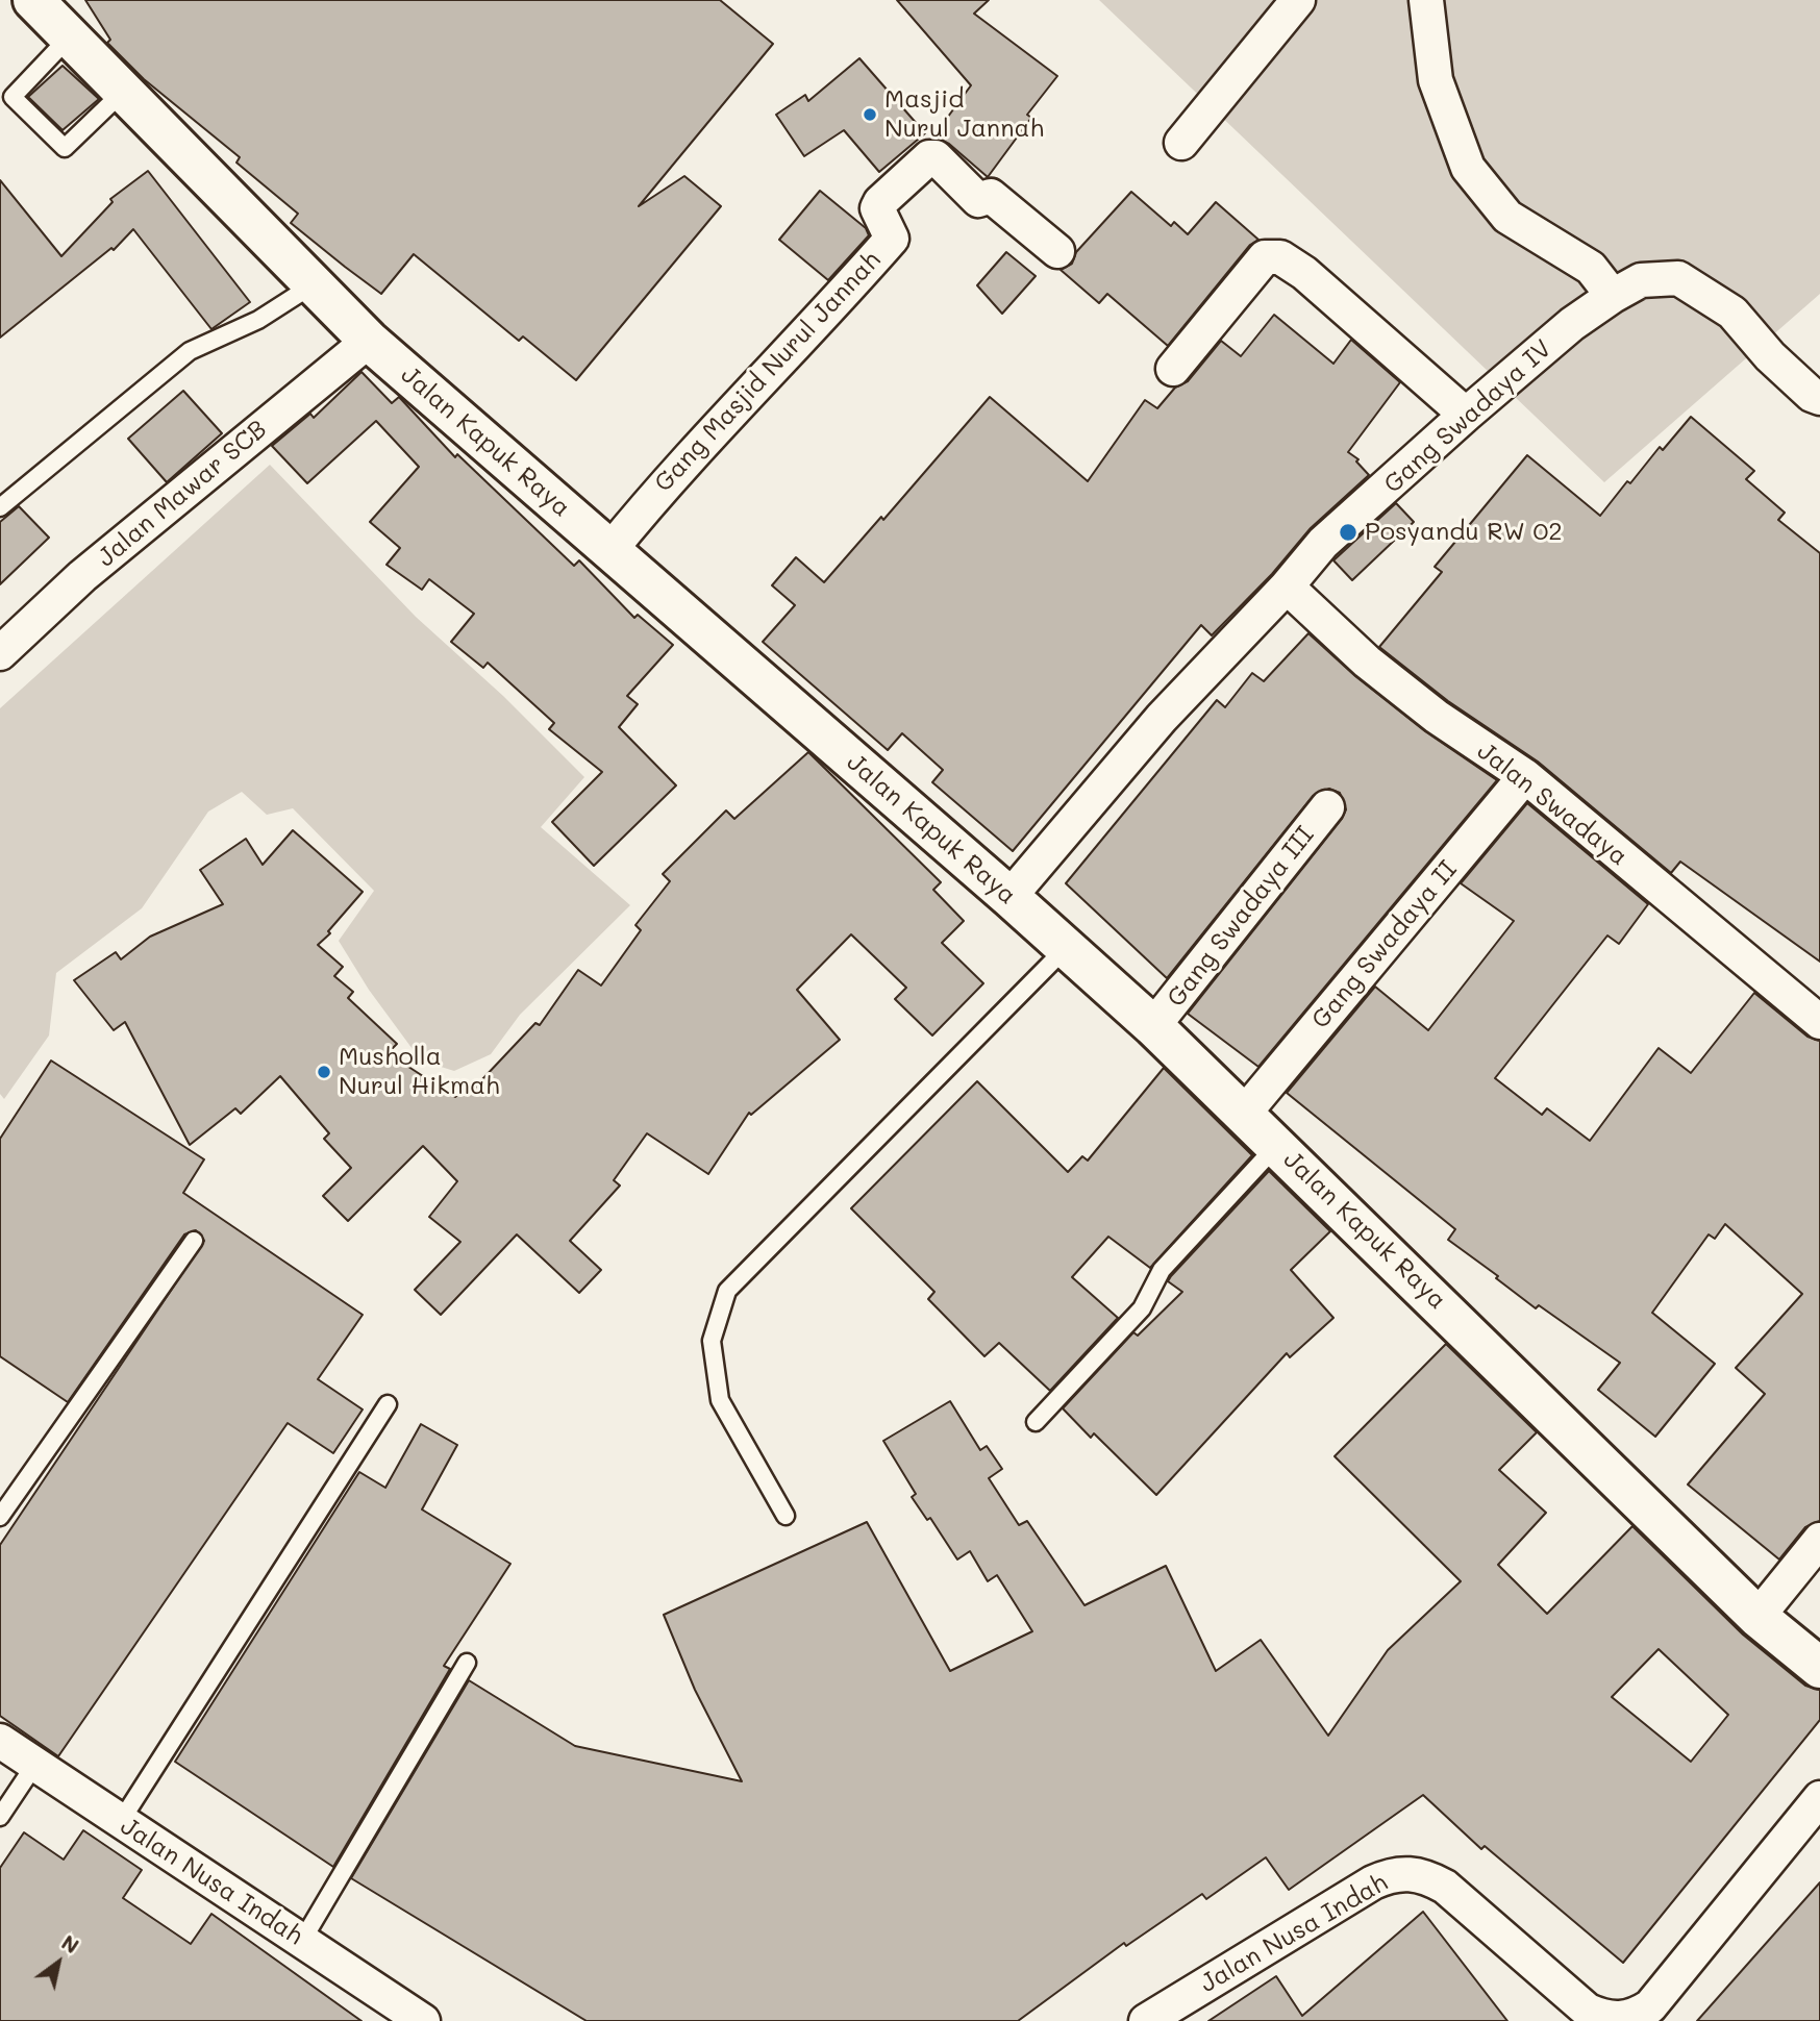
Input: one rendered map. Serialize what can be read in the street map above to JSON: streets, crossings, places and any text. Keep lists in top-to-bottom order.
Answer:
{
  "streets": {
    "main road": ["Jalan Kapuk Raya"],
    "street": [
      "Gang Masjid Nurul Jannah",
      "Gang Swadaya IV",
      "Jalan Mawar SCB",
      "Jalan Swadaya",
      "Gang Swadaya III",
      "Gang Swadaya II",
      "Jalan Nusa Indah"
    ]
  },
  "crossings": [
    ["Gang Masjid Nurul Jannah", "Jalan Kapuk Raya"],
    ["Gang Swadaya IV", "Jalan Kapuk Raya"],
    ["Gang Swadaya IV", "Jalan Swadaya"],
    ["Jalan Kapuk Raya", "Jalan Mawar SCB"],
    ["Jalan Kapuk Raya", "Gang Swadaya III"],
    ["Jalan Kapuk Raya", "Gang Swadaya II"],
    ["Jalan Swadaya", "Gang Swadaya II"]
  ],
  "places": ["Masjid Nurul Jannah", "Posyandu RW 02", "Musholla Nurul Hikmah"],
  "north": "top right"
}
